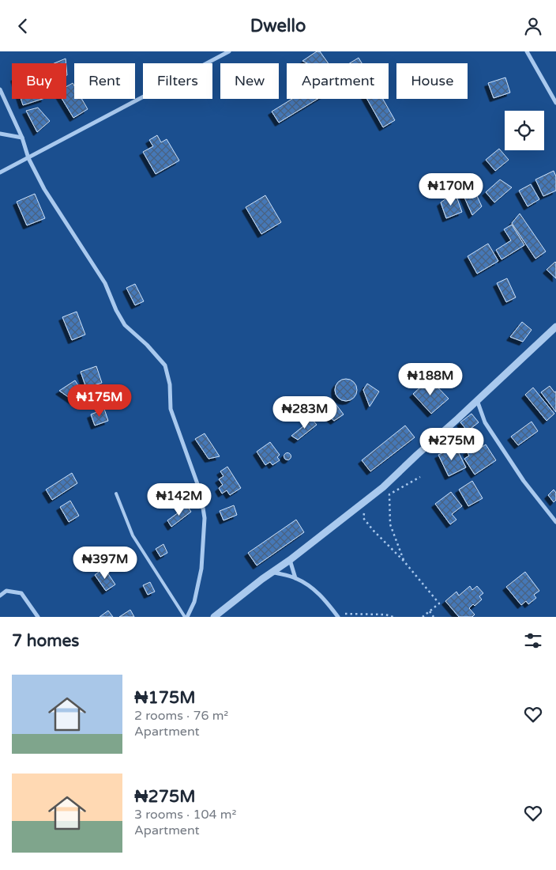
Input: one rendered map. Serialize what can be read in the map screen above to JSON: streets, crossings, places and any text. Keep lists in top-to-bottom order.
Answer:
{
  "page": {
    "header": "Dwello",
    "chip": [
      "Buy",
      "Rent",
      "Filters",
      "New",
      "Apartment",
      "House"
    ],
    "price": [
      "₦170M",
      "₦188M",
      "₦175M",
      "₦283M",
      "₦275M",
      "₦142M",
      "₦397M"
    ],
    "heading": "7 homes",
    "list": [
      {
        "name": "₦175M",
        "note": "2 rooms · 76 m² · Apartment"
      },
      {
        "name": "₦275M",
        "note": "3 rooms · 104 m² · Apartment"
      }
    ]
  }
}
